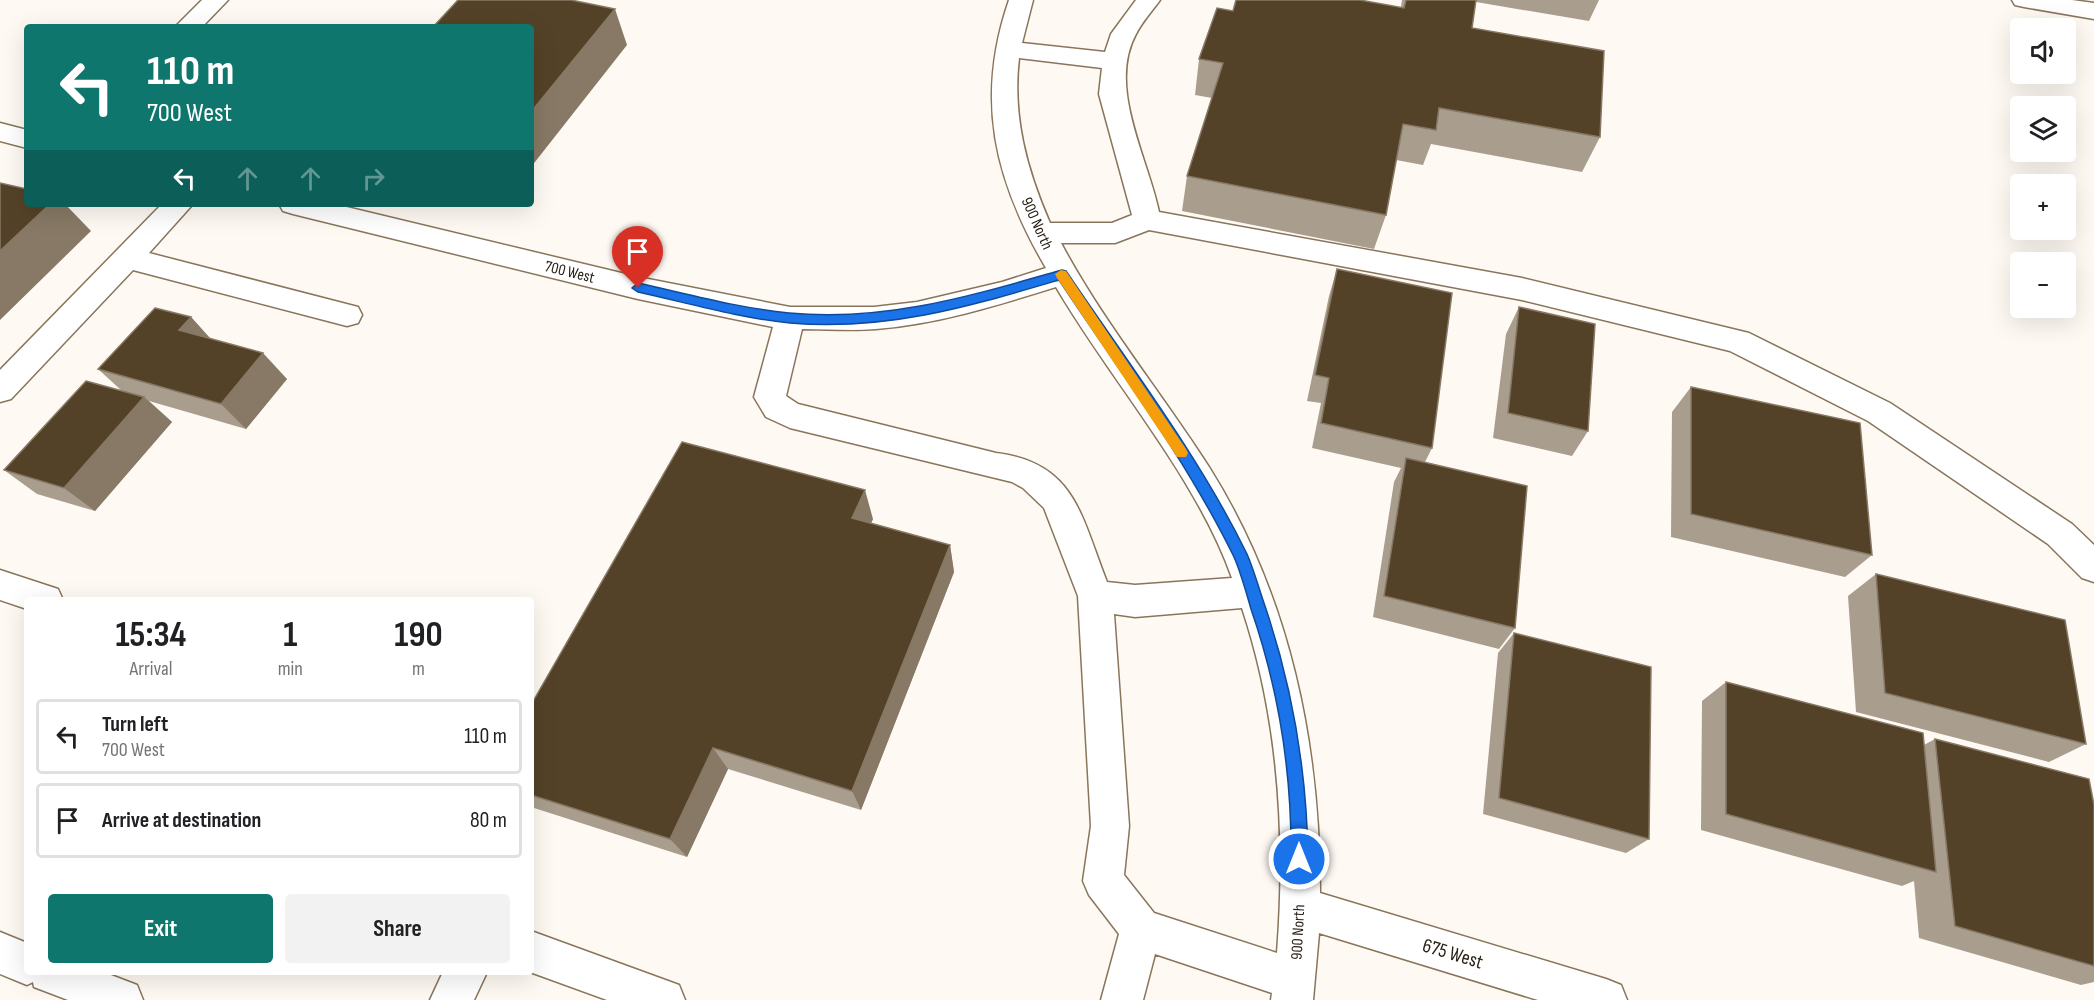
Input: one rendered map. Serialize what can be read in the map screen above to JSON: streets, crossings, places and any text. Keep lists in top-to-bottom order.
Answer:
{
  "streets": {
    "street": ["900 North", "700 West", "675 West"]
  },
  "crossings": [
    ["900 North", "700 West"],
    ["900 North", "675 West"]
  ],
  "page": {
    "map_buttons": ["+", "−"],
    "turn": ["110 m", "700 West"],
    "eta": [
      "15:34",
      "Arrival",
      "1",
      "min",
      "190",
      "m"
    ],
    "list": [
      {
        "name": "Turn left",
        "note": "700 West",
        "value": "110 m"
      },
      {
        "name": "Arrive at destination",
        "value": "80 m"
      }
    ],
    "buttons": ["Exit", "Share"]
  }
}
